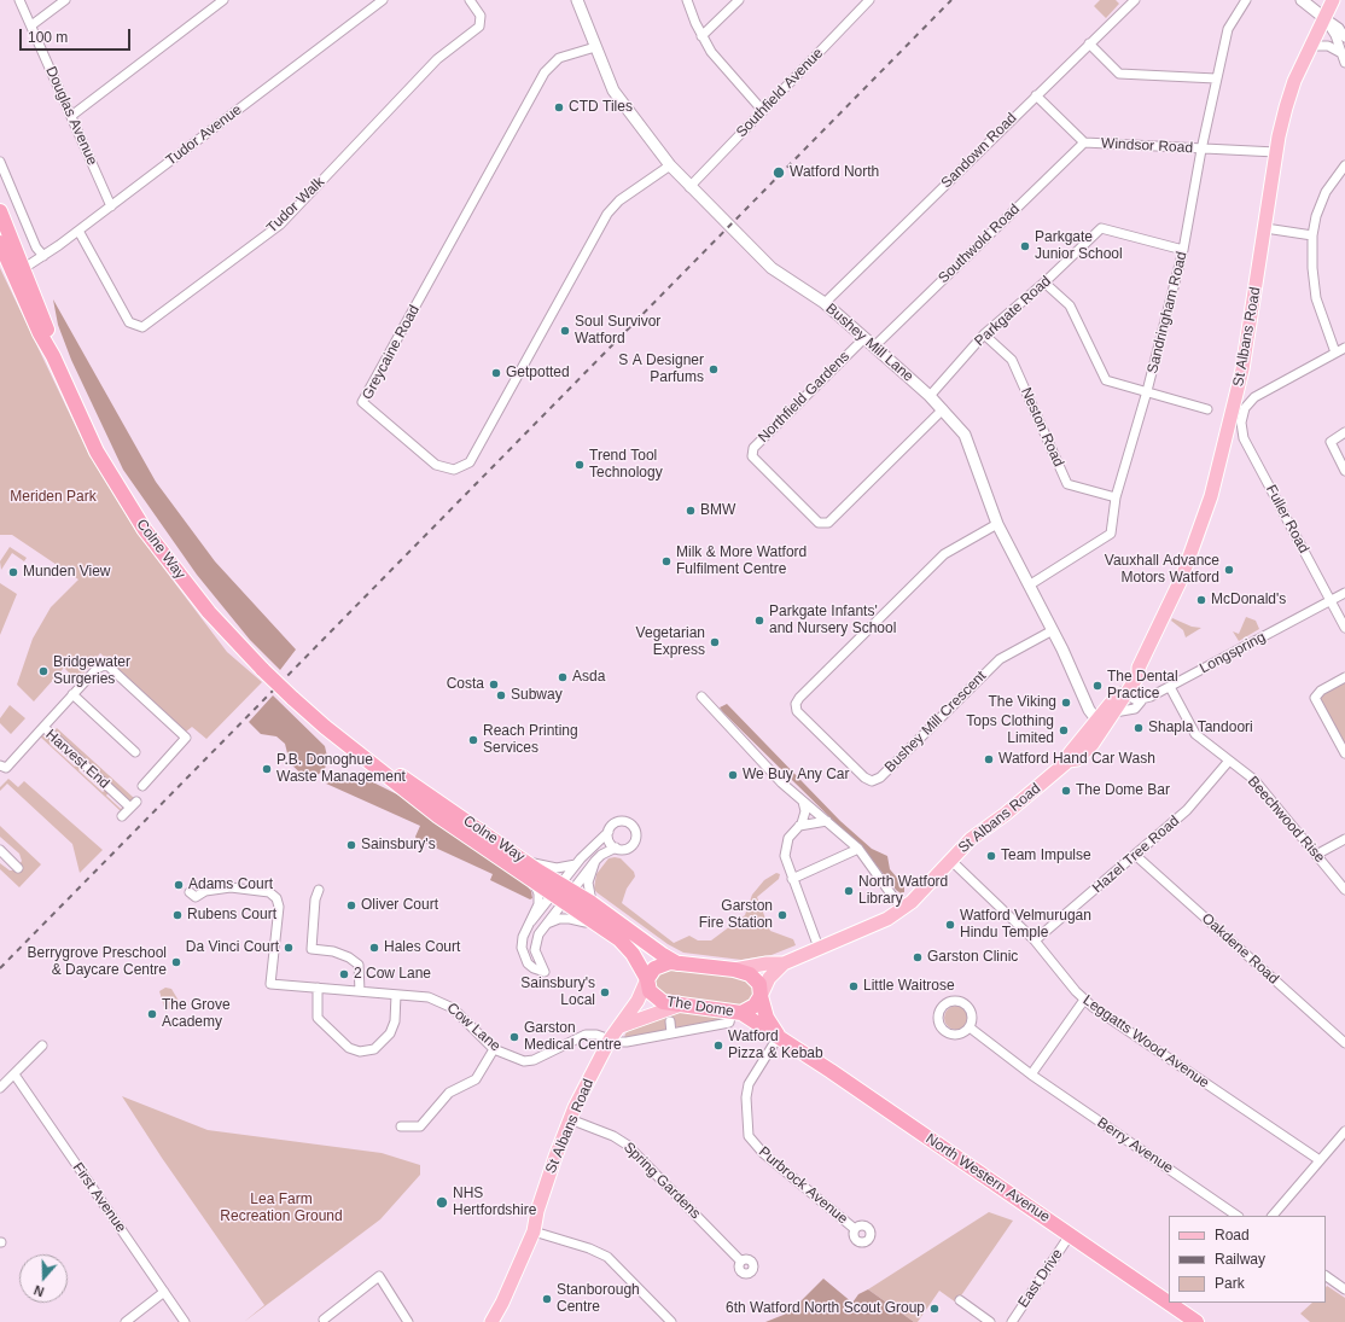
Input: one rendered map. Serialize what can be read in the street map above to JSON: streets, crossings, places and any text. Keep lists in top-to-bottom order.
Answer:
{
  "streets": {
    "highway": ["Colne Way", "The Dome", "North Western Avenue"],
    "main road": ["St Albans Road"],
    "street": [
      "Southfield Avenue",
      "Douglas Avenue",
      "Tudor Avenue",
      "Windsor Road",
      "Sandown Road",
      "Tudor Walk",
      "Southwold Road",
      "Parkgate Road",
      "Sandringham Road",
      "Bushey Mill Lane",
      "Greycaine Road",
      "Northfield Gardens",
      "Neston Road",
      "Fuller Road",
      "Longspring",
      "Bushey Mill Crescent",
      "Harvest End",
      "Beechwood Rise",
      "Hazel Tree Road",
      "Oakdene Road",
      "Cow Lane",
      "Leggatts Wood Avenue",
      "Berry Avenue",
      "Spring Gardens",
      "Purbrock Avenue",
      "First Avenue",
      "East Drive"
    ]
  },
  "crossings": [
    ["Southfield Avenue", "Bushey Mill Lane"],
    ["Douglas Avenue", "Tudor Avenue"],
    ["Tudor Avenue", "Tudor Walk"],
    ["Tudor Avenue", "Colne Way"],
    ["Windsor Road", "Sandown Road"],
    ["Windsor Road", "Southwold Road"],
    ["Windsor Road", "Sandringham Road"],
    ["Windsor Road", "St Albans Road"],
    ["Sandown Road", "Bushey Mill Lane"],
    ["Southwold Road", "Bushey Mill Lane"],
    ["Parkgate Road", "Sandringham Road"],
    ["Parkgate Road", "Bushey Mill Lane"],
    ["Parkgate Road", "Neston Road"],
    ["Sandringham Road", "Bushey Mill Lane"],
    ["Sandringham Road", "Neston Road"],
    ["St Albans Road", "Bushey Mill Lane"],
    ["St Albans Road", "Colne Way"],
    ["St Albans Road", "Longspring"],
    ["St Albans Road", "The Dome"],
    ["St Albans Road", "Cow Lane"],
    ["St Albans Road", "Leggatts Wood Avenue"],
    ["St Albans Road", "North Western Avenue"],
    ["St Albans Road", "Spring Gardens"],
    ["Bushey Mill Lane", "Greycaine Road"],
    ["Bushey Mill Lane", "Northfield Gardens"],
    ["Bushey Mill Lane", "Bushey Mill Crescent"],
    ["Fuller Road", "Longspring"],
    ["Colne Way", "The Dome"],
    ["Longspring", "Beechwood Rise"],
    ["Beechwood Rise", "Hazel Tree Road"],
    ["Hazel Tree Road", "Oakdene Road"],
    ["Hazel Tree Road", "Leggatts Wood Avenue"],
    ["The Dome", "North Western Avenue"],
    ["North Western Avenue", "Purbrock Avenue"],
    ["North Western Avenue", "East Drive"]
  ],
  "parks": ["Meriden Park", "Lea Farm Recreation Ground"],
  "places": [
    "CTD Tiles",
    "Watford North",
    "Parkgate Junior School",
    "Soul Survivor Watford",
    "S A Designer Parfums",
    "Getpotted",
    "Trend Tool Technology",
    "BMW",
    "Milk & More Watford Fulfilment Centre",
    "Vauxhall Advance Motors Watford",
    "Munden View",
    "McDonald's",
    "Parkgate Infants' and Nursery School",
    "Vegetarian Express",
    "Bridgewater Surgeries",
    "Asda",
    "Costa",
    "The Dental Practice",
    "Subway",
    "The Viking",
    "Shapla Tandoori",
    "Tops Clothing Limited",
    "Reach Printing Services",
    "Watford Hand Car Wash",
    "P.B. Donoghue Waste Management",
    "We Buy Any Car",
    "The Dome Bar",
    "Sainsbury's",
    "Team Impulse",
    "Adams Court",
    "North Watford Library",
    "Oliver Court",
    "Rubens Court",
    "Garston Fire Station",
    "Watford Velmurugan Hindu Temple",
    "Da Vinci Court",
    "Hales Court",
    "Garston Clinic",
    "Berrygrove Preschool & Daycare Centre",
    "2 Cow Lane",
    "Little Waitrose",
    "Sainsbury's Local",
    "The Grove Academy",
    "Garston Medical Centre",
    "Watford Pizza & Kebab",
    "NHS Hertfordshire",
    "Stanborough Centre",
    "6th Watford North Scout Group"
  ],
  "legend": ["Road", "Railway", "Park"],
  "scale_bar": "100 m",
  "north": "bottom"
}
